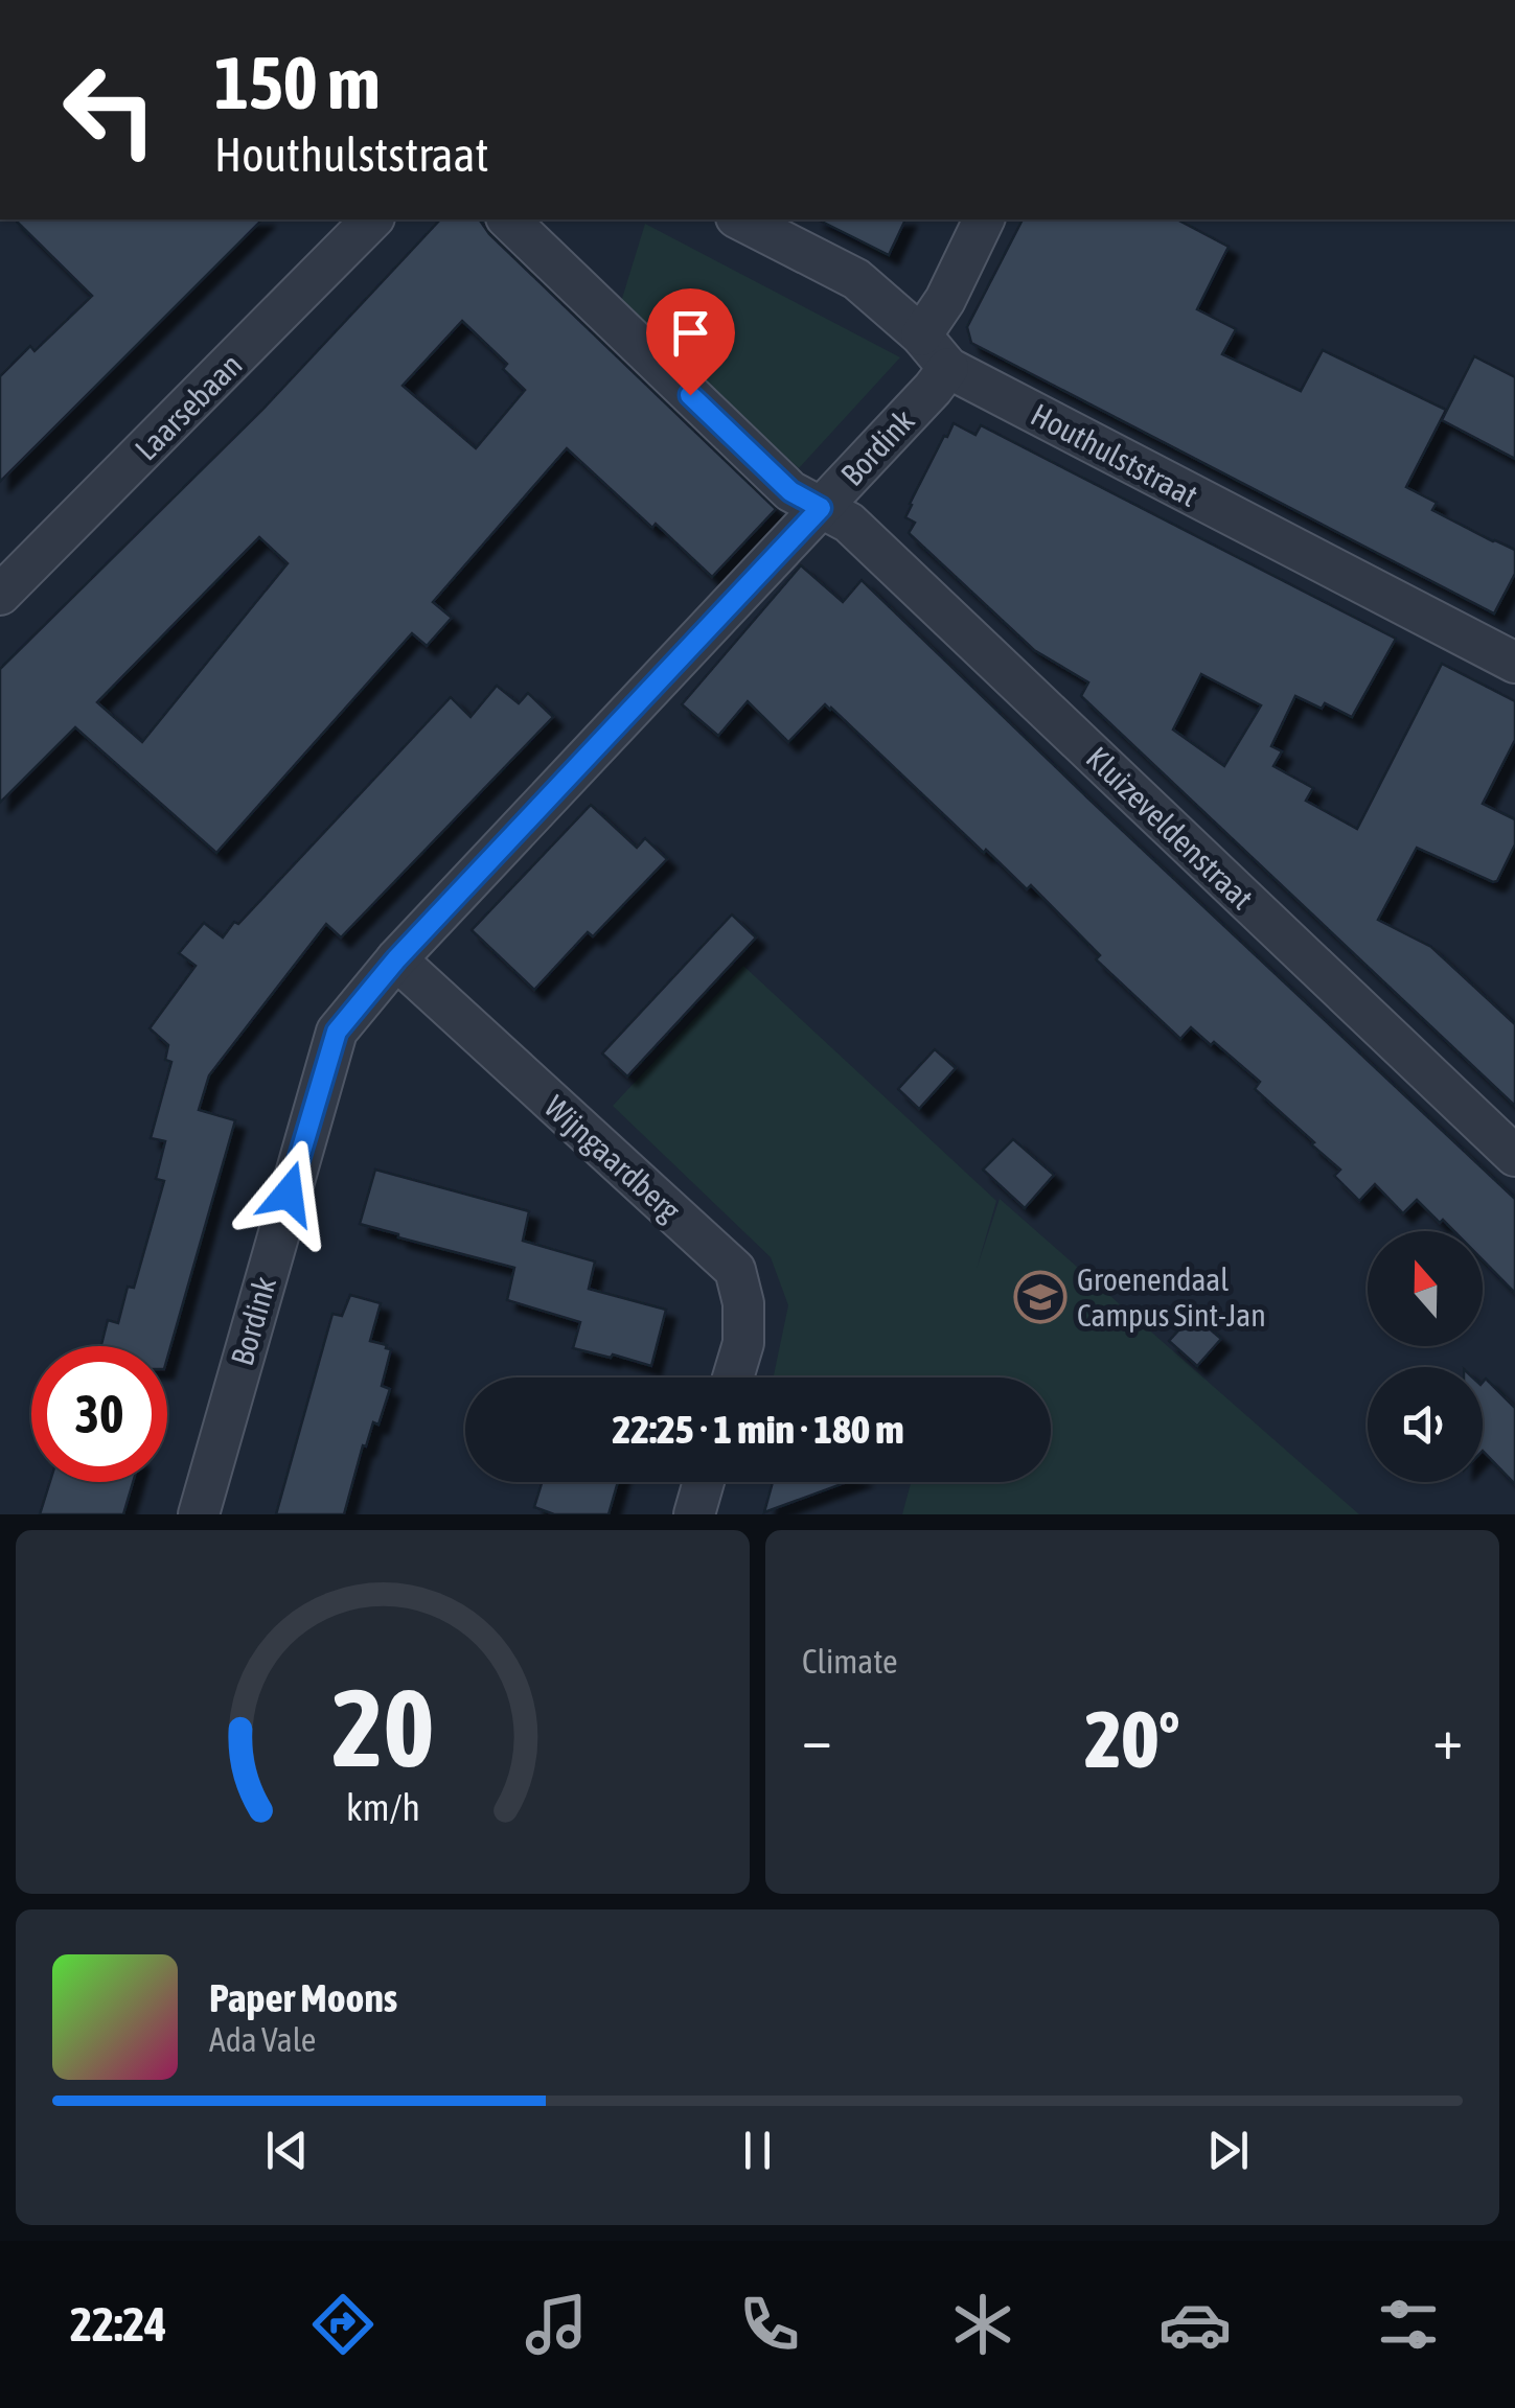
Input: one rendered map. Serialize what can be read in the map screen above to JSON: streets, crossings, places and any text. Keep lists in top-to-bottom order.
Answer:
{
  "streets": {
    "street": [
      "Laarsebaan",
      "Bordink",
      "Houthulststraat",
      "Kluizeveldenstraat",
      "Wijngaardberg"
    ]
  },
  "crossings": [
    ["Bordink", "Houthulststraat"],
    ["Bordink", "Kluizeveldenstraat"],
    ["Bordink", "Wijngaardberg"]
  ],
  "places": {
    "school or university": ["Groenendaal Campus Sint-Jan"]
  },
  "north": "top",
  "page": {
    "turn": ["150 m", "Houthulststraat"],
    "limit": "30",
    "trip": "22:25 · 1 min · 180 m",
    "tile": "Climate",
    "heat": ["−", "20°", "+"],
    "song": ["Paper Moons", "Ada Vale"],
    "tabs": "22:24",
    "gauge": ["20", "km/h"]
  }
}
